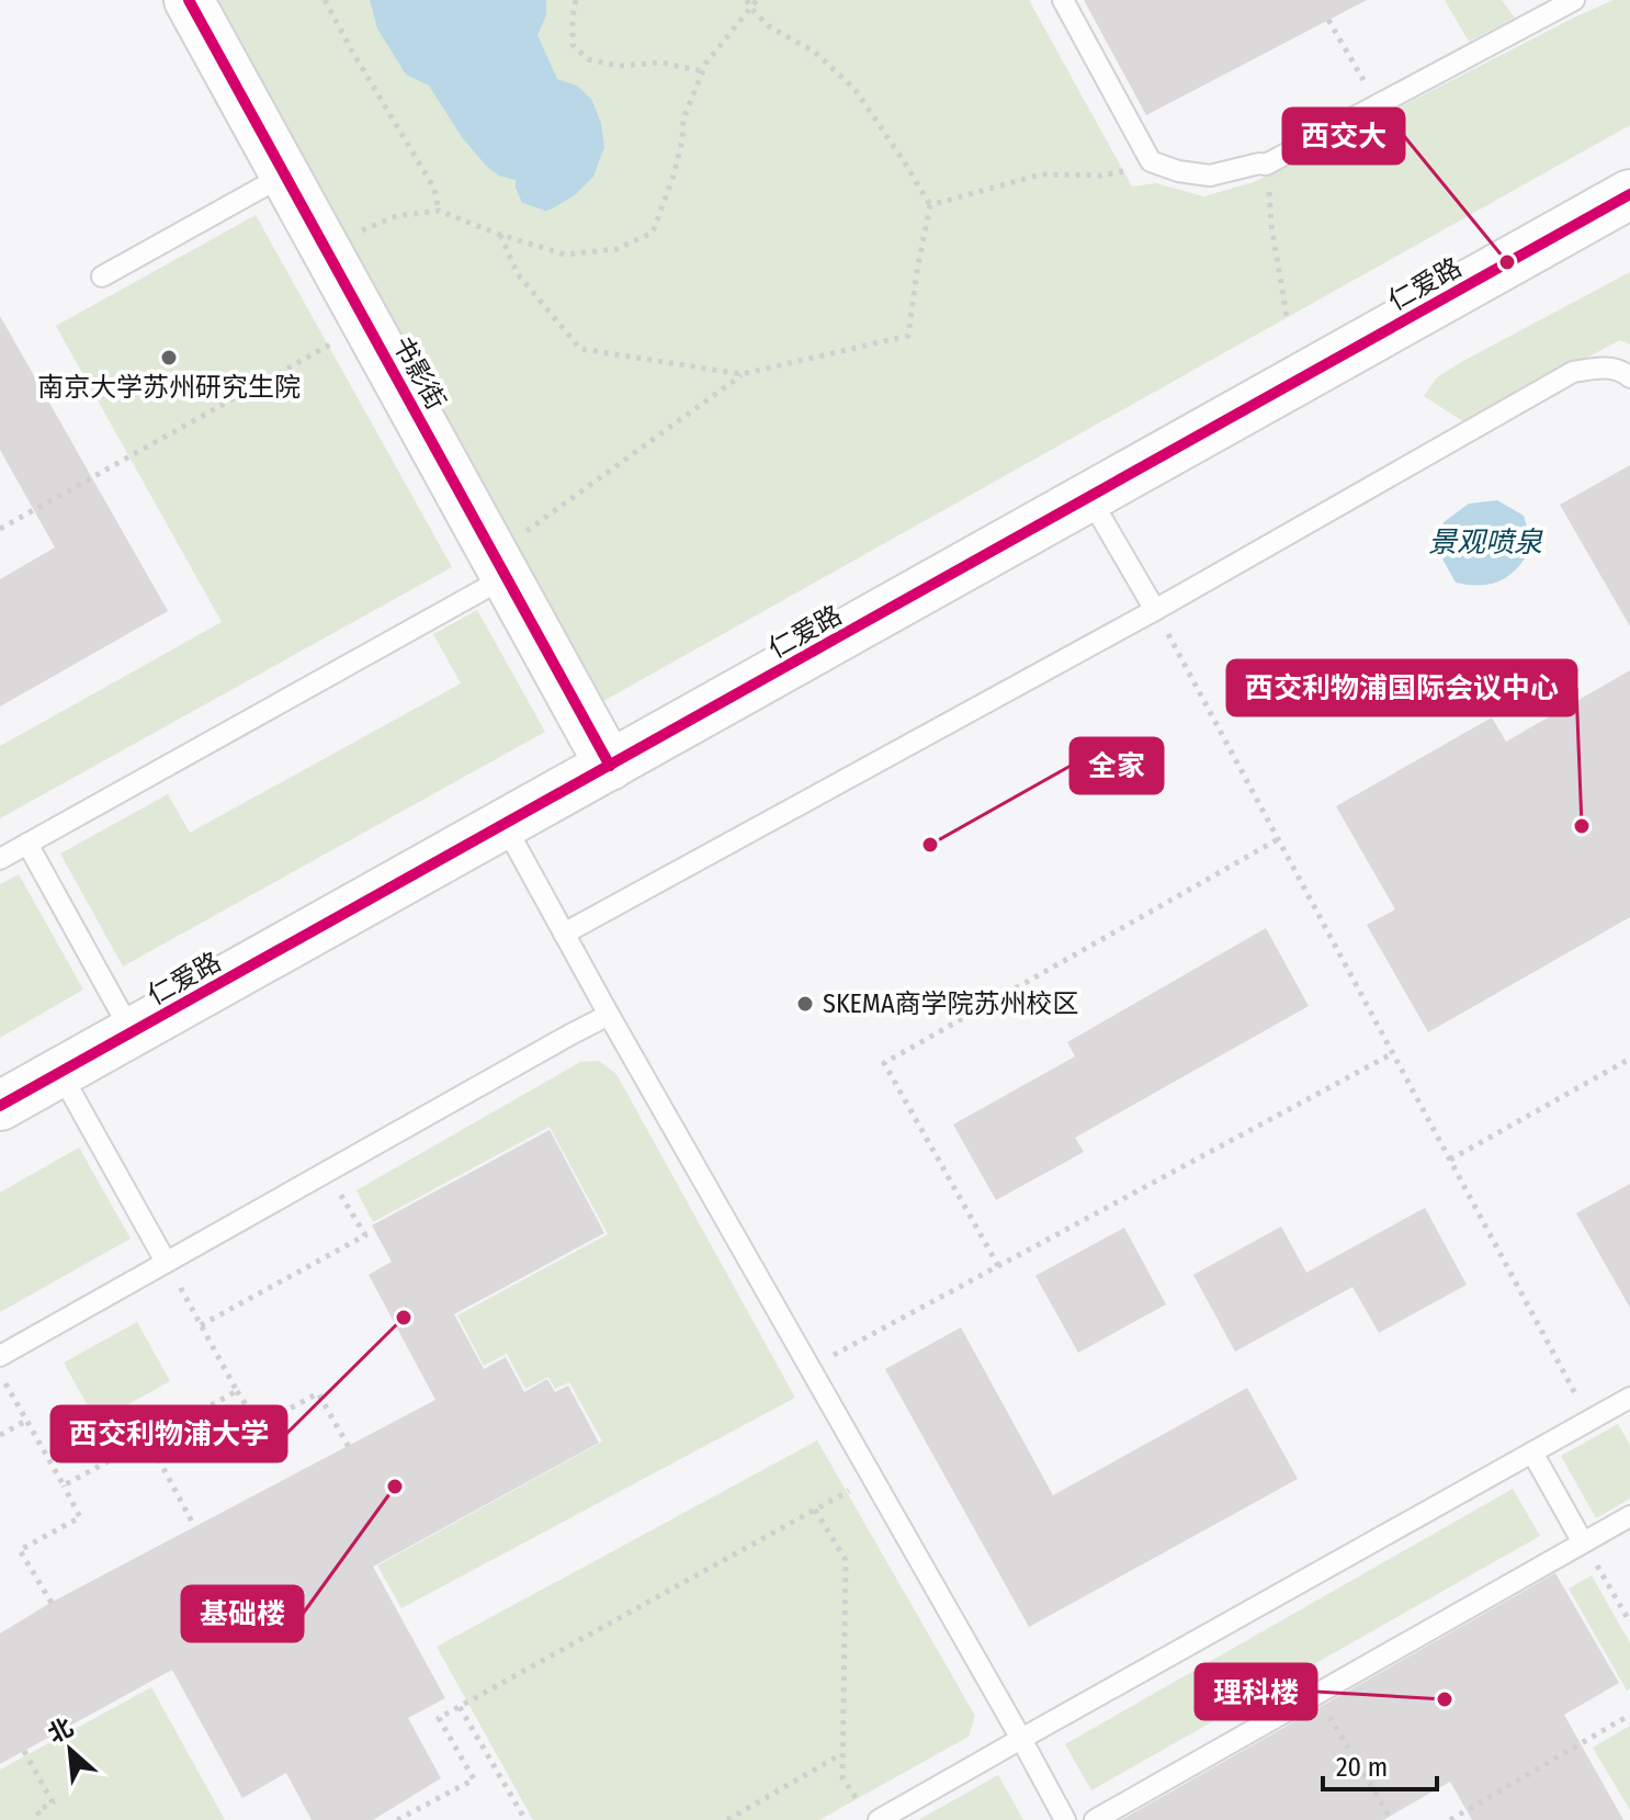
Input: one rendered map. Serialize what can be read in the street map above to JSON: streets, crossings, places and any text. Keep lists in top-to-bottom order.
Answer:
{
  "streets": {
    "main road": ["仁爱路", "书影街"]
  },
  "crossings": [
    ["仁爱路", "书影街"]
  ],
  "water": ["景观喷泉"],
  "places": [
    "西交大",
    "南京大学苏州研究生院",
    "西交利物浦国际会议中心",
    "全家",
    "SKEMA商学院苏州校区",
    "西交利物浦大学",
    "基础楼",
    "理科楼"
  ],
  "scale_bar": "20 m",
  "north": "top left"
}
